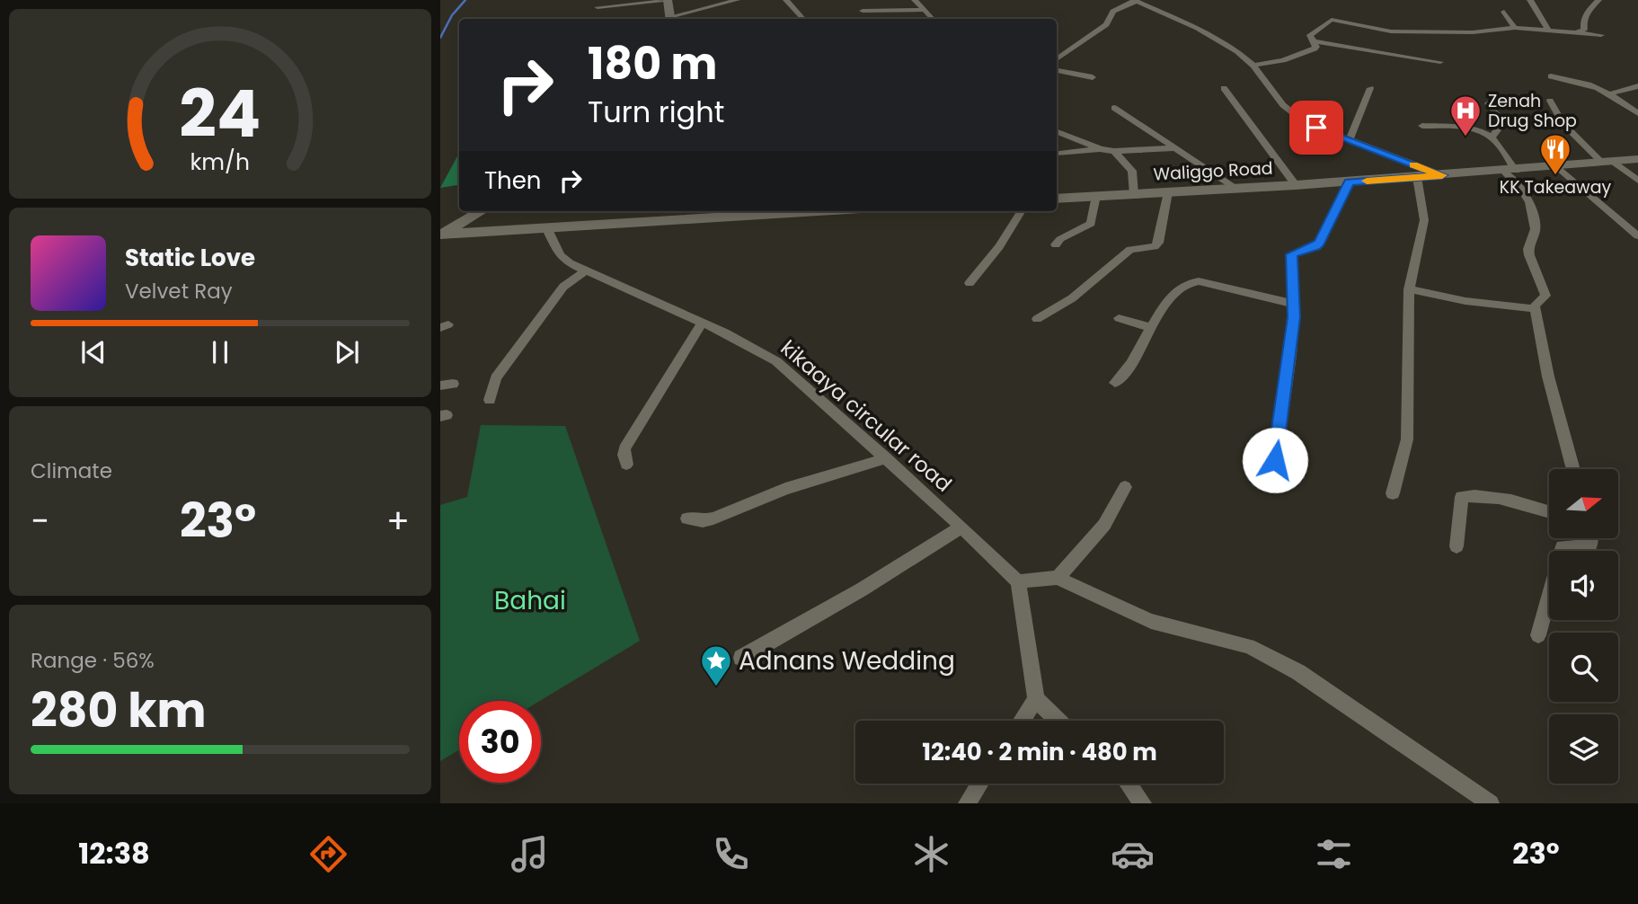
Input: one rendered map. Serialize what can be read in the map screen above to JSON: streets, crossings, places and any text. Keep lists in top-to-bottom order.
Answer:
{
  "streets": {
    "street": ["Waliggo Road", "kikaaya circular road"]
  },
  "parks": ["Bahai"],
  "places": {
    "hospital": ["Zenah Drug Shop"],
    "restaurant": ["KK Takeaway"],
    "place": ["Adnans Wedding"]
  },
  "north": "right",
  "page": {
    "turn": ["180 m", "Turn right"],
    "then": "Then",
    "song": ["Static Love", "Velvet Ray"],
    "tile": [
      "Climate",
      ["Range · 56%", "280 km"]
    ],
    "heat": ["−", "23°", "+"],
    "limit": "30",
    "trip": "12:40 · 2 min · 480 m",
    "tabs": ["12:38", "23°"],
    "gauge": ["24", "km/h"]
  }
}
